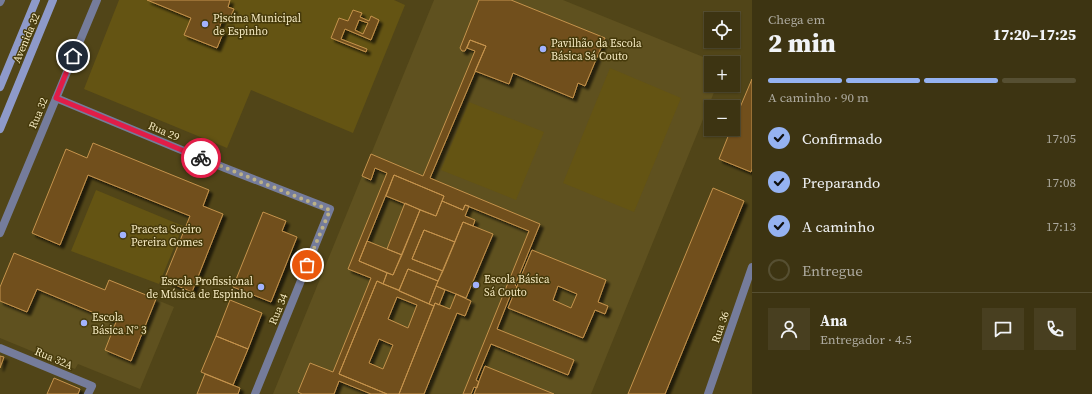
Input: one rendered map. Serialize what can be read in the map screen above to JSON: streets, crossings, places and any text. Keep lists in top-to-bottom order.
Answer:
{
  "streets": {
    "main road": ["Avenida 32"],
    "street": [
      "Rua 32",
      "Rua 29",
      "Rua 34",
      "Rua 36",
      "Rua 32A"
    ]
  },
  "crossings": [
    ["Rua 32", "Rua 29"],
    ["Rua 29", "Rua 34"]
  ],
  "places": [
    "Piscina Municipal de Espinho",
    "Pavilhão da Escola Básica Sá Couto",
    "Praceta Soeiro Pereira Gomes",
    "Escola Básica Sá Couto",
    "Escola Profissional de Música de Espinho",
    "Escola Básica Nº 3"
  ],
  "page": {
    "heading": ["2 min", "Chega em", "17:20–17:25"],
    "panel": ["Ana", "Entregador · 4.5"],
    "map_buttons": ["+", "−"],
    "bar": "A caminho · 90 m",
    "list": [
      ["Confirmado", "17:05"],
      ["Preparando", "17:08"],
      ["A caminho", "17:13"],
      "Entregue"
    ]
  }
}
